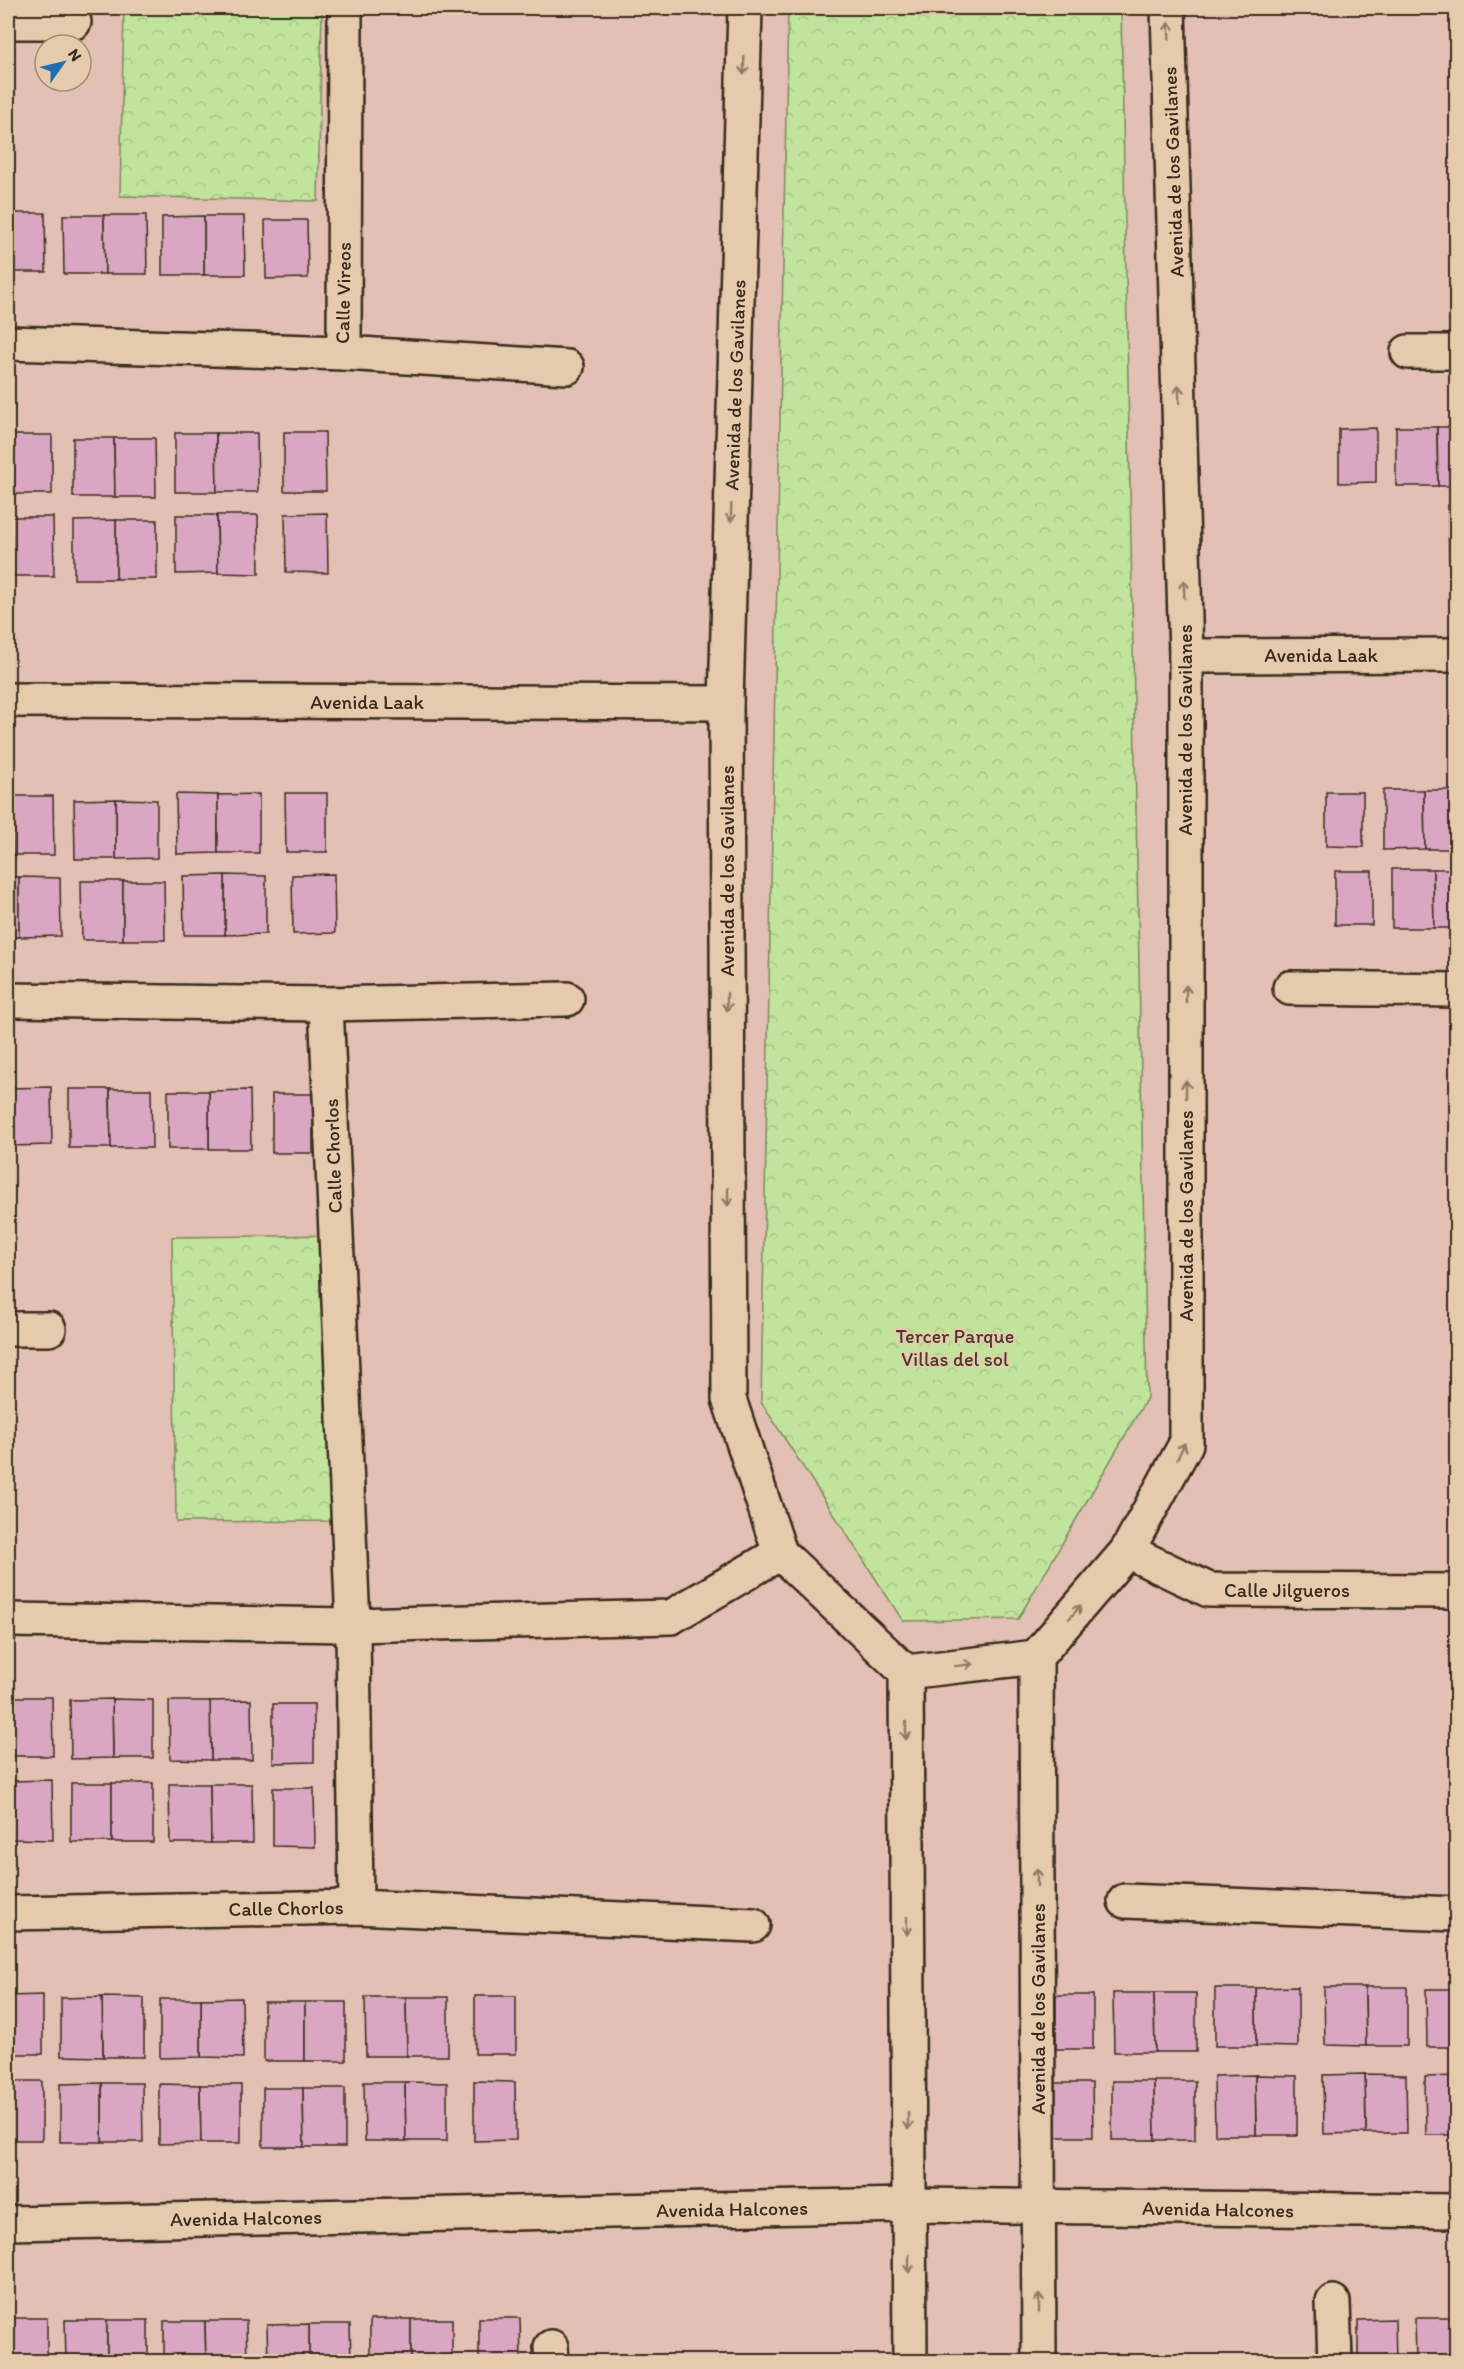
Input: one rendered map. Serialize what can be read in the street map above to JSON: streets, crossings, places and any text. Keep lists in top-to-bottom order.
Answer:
{
  "streets": {
    "street": [
      "Avenida de los Gavilanes",
      "Calle Vireos",
      "Avenida Laak",
      "Calle Chorlos",
      "Calle Jilgueros",
      "Avenida Halcones"
    ]
  },
  "crossings": [
    ["Avenida de los Gavilanes", "Avenida Laak"],
    ["Avenida de los Gavilanes", "Calle Jilgueros"],
    ["Avenida de los Gavilanes", "Avenida Halcones"]
  ],
  "parks": ["Tercer Parque Villas del sol"],
  "north": "top right"
}
